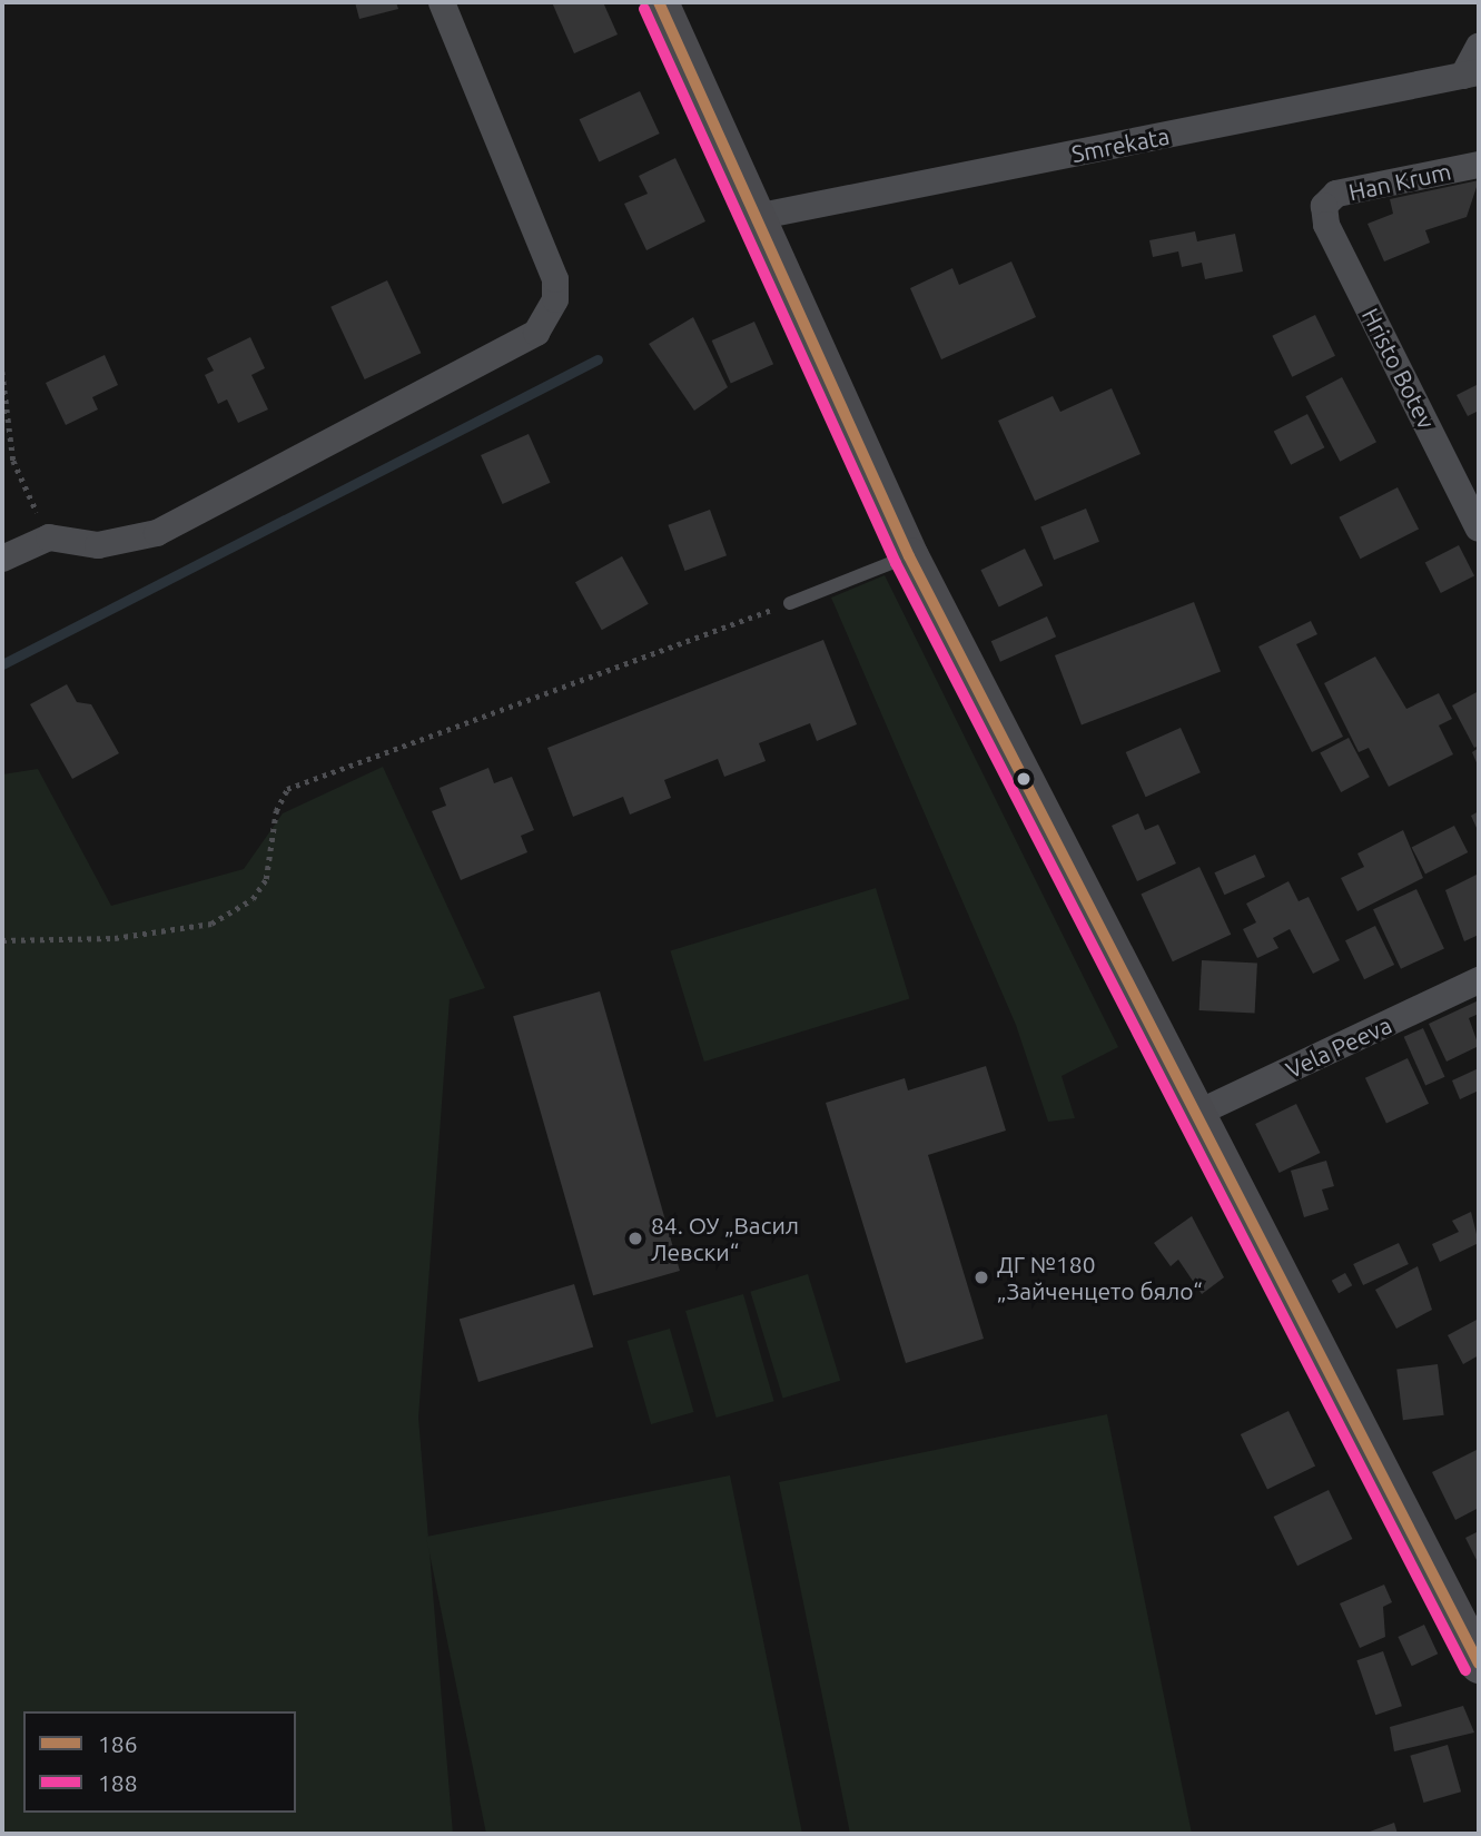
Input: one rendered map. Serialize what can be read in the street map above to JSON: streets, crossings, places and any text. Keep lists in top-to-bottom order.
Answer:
{
  "streets": {
    "street": [
      "Smrekata",
      "Han Krum",
      "Hristo Botev",
      "Vela Peeva"
    ]
  },
  "crossings": [
    ["Han Krum", "Hristo Botev"]
  ],
  "places": ["84. ОУ „Васил Левски“", "ДГ №180 „Зайченцето бяло“"],
  "lines": ["transit line 186", "transit line 188"],
  "legend": ["186", "188"]
}
